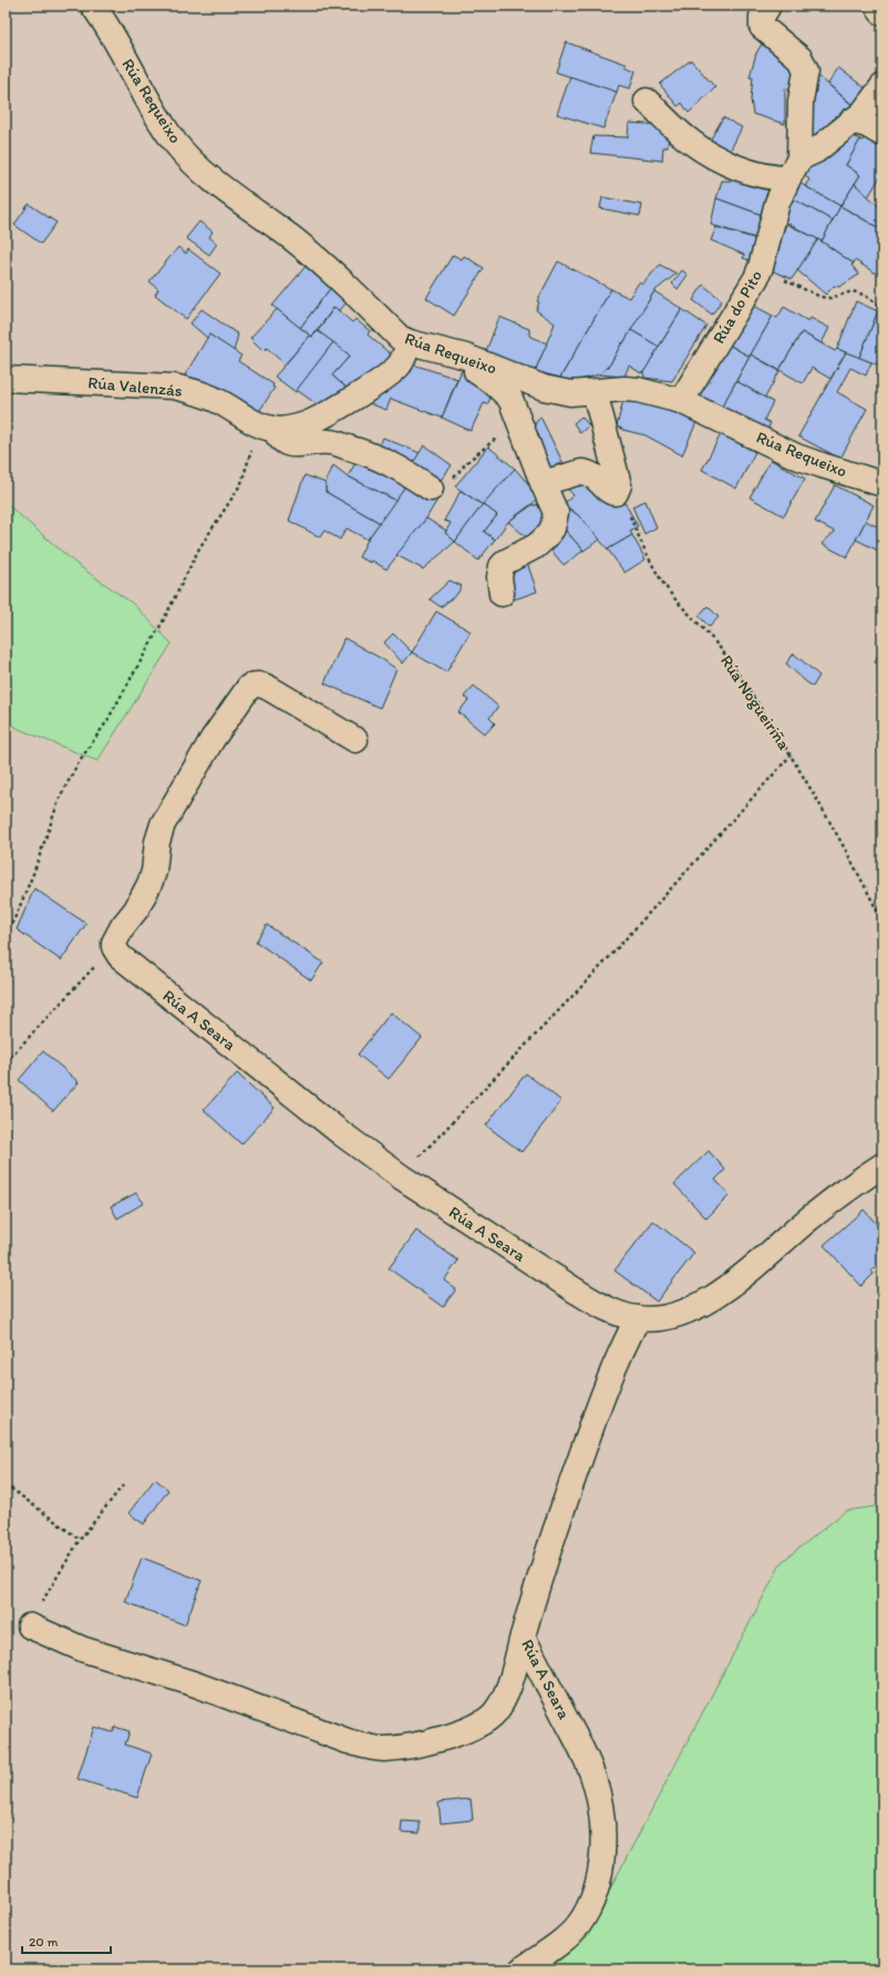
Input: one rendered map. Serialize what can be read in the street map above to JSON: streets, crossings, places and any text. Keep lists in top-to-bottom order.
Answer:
{
  "streets": {
    "street": [
      "Rúa Requeixo",
      "Rúa do Pito",
      "Rúa Valenzás",
      "Rúa A Seara"
    ],
    "path": ["Rúa Nogueiriña"]
  },
  "crossings": [
    ["Rúa Requeixo", "Rúa do Pito"]
  ],
  "scale_bar": "20 m"
}
